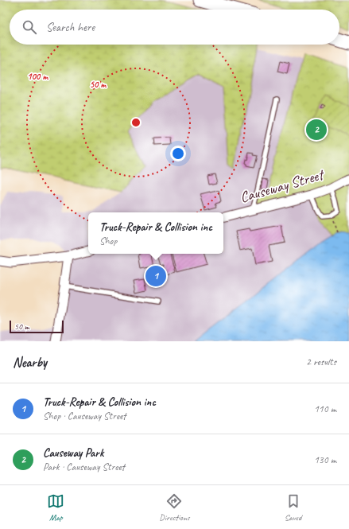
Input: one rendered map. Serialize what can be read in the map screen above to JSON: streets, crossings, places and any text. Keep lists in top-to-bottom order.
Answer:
{
  "streets": {
    "street": ["Causeway Street"]
  },
  "scale_bar": "50 m",
  "page": {
    "search": "Search here",
    "pins": ["2", "1"],
    "popup": ["Truck-Repair & Collision inc", "Shop"],
    "scale": "50 m",
    "heading": ["Nearby", "2 results"],
    "list": [
      {
        "mark": "1",
        "name": "Truck-Repair & Collision inc",
        "note": "Shop · Causeway Street",
        "value": "110 m"
      },
      {
        "mark": "2",
        "name": "Causeway Park",
        "note": "Park · Causeway Street",
        "value": "130 m"
      }
    ],
    "nav": ["Map", "Directions", "Saved"]
  },
  "rings": ["100 m", "50 m"]
}
